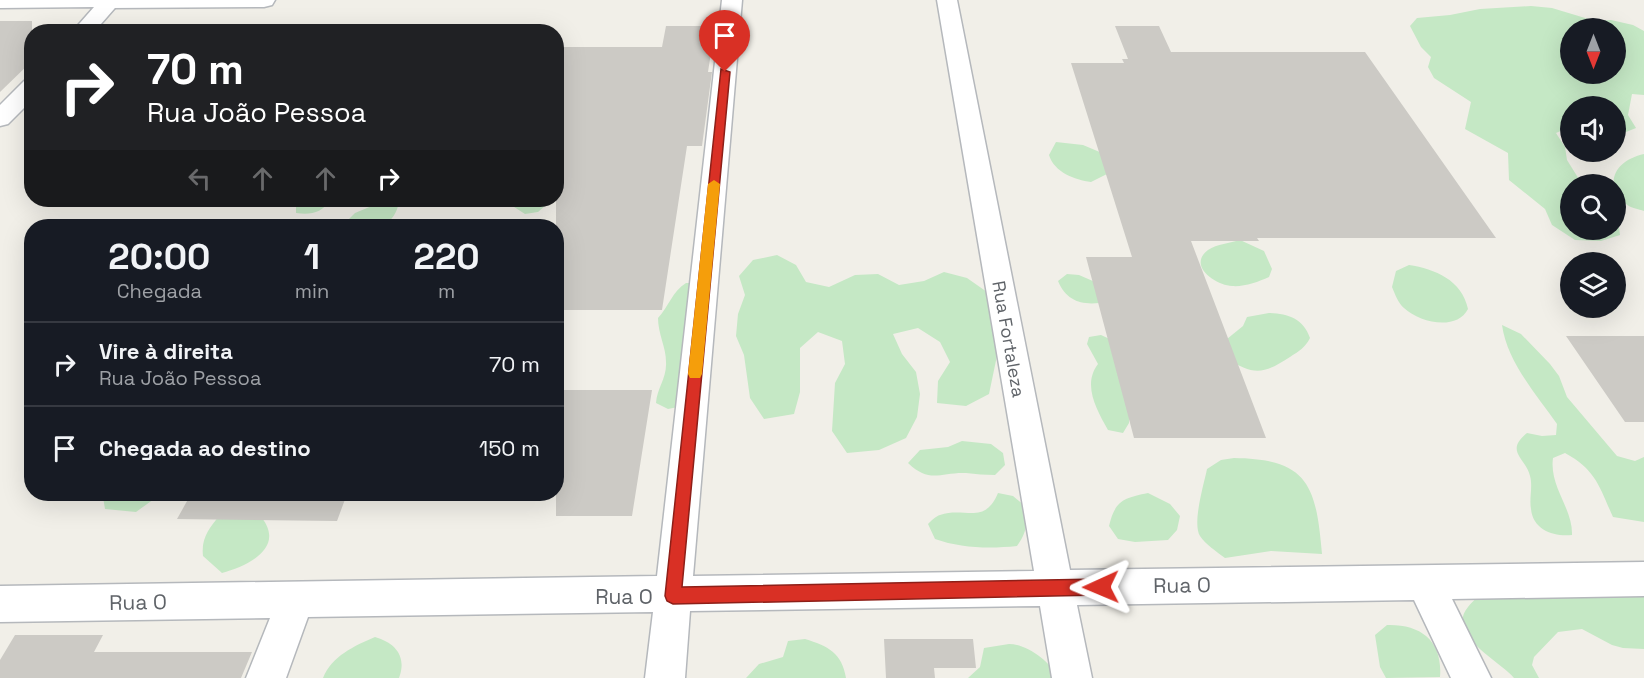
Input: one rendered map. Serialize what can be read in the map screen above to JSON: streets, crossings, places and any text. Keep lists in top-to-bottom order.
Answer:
{
  "streets": {
    "street": ["Rua Fortaleza", "Rua O"]
  },
  "crossings": [
    ["Rua Fortaleza", "Rua O"]
  ],
  "north": "bottom",
  "page": {
    "turn": ["70 m", "Rua João Pessoa"],
    "eta": [
      "20:00",
      "Chegada",
      "1",
      "min",
      "220",
      "m"
    ],
    "list": [
      {
        "name": "Vire à direita",
        "note": "Rua João Pessoa",
        "value": "70 m"
      },
      {
        "name": "Chegada ao destino",
        "value": "150 m"
      }
    ]
  }
}
